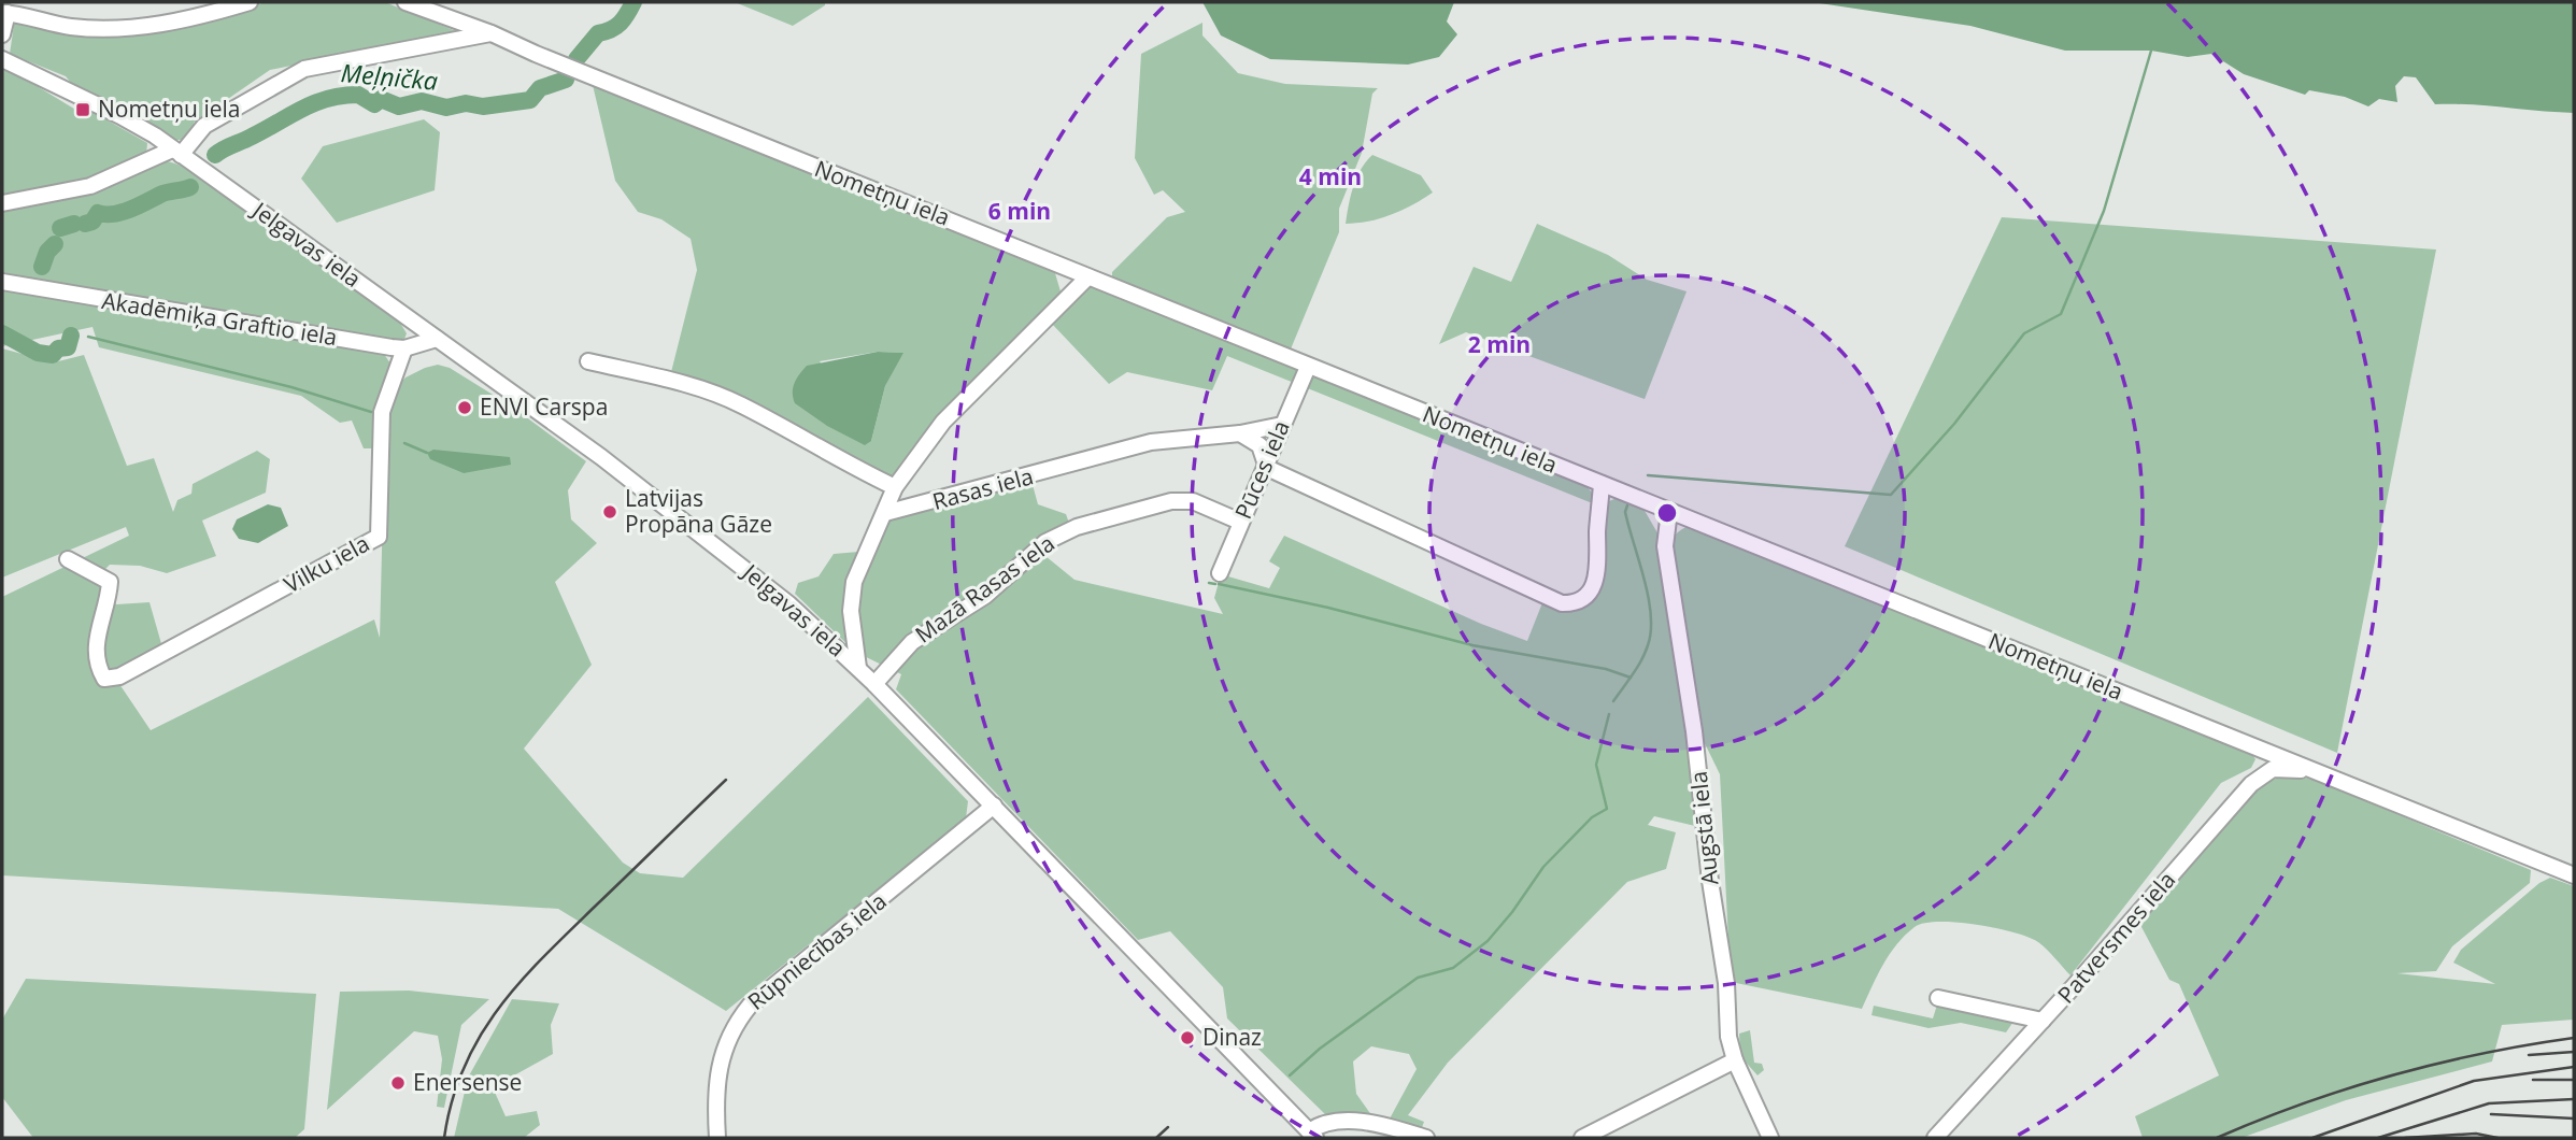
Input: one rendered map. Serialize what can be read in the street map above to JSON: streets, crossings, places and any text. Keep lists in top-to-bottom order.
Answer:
{
  "streets": {
    "street": [
      "Nometņu iela",
      "Jelgavas iela",
      "Akadēmiķa Graftio iela",
      "Pūces iela",
      "Rasas iela",
      "Vilku iela",
      "Mazā Rasas iela",
      "Augstā iela",
      "Patversmes iela",
      "Rūpniecības iela"
    ]
  },
  "crossings": [
    ["Nometņu iela", "Pūces iela"],
    ["Nometņu iela", "Augstā iela"],
    ["Nometņu iela", "Patversmes iela"],
    ["Jelgavas iela", "Akadēmiķa Graftio iela"],
    ["Jelgavas iela", "Mazā Rasas iela"],
    ["Jelgavas iela", "Rūpniecības iela"],
    ["Akadēmiķa Graftio iela", "Vilku iela"],
    ["Pūces iela", "Rasas iela"],
    ["Pūces iela", "Mazā Rasas iela"]
  ],
  "water": ["Meļņička"],
  "places": {
    "transit": ["Nometņu iela"],
    "other": [
      "ENVI Carspa",
      "Latvijas Propāna Gāze",
      "Dinaz",
      "Enersense"
    ]
  },
  "rings": ["4 min", "6 min", "2 min"]
}
